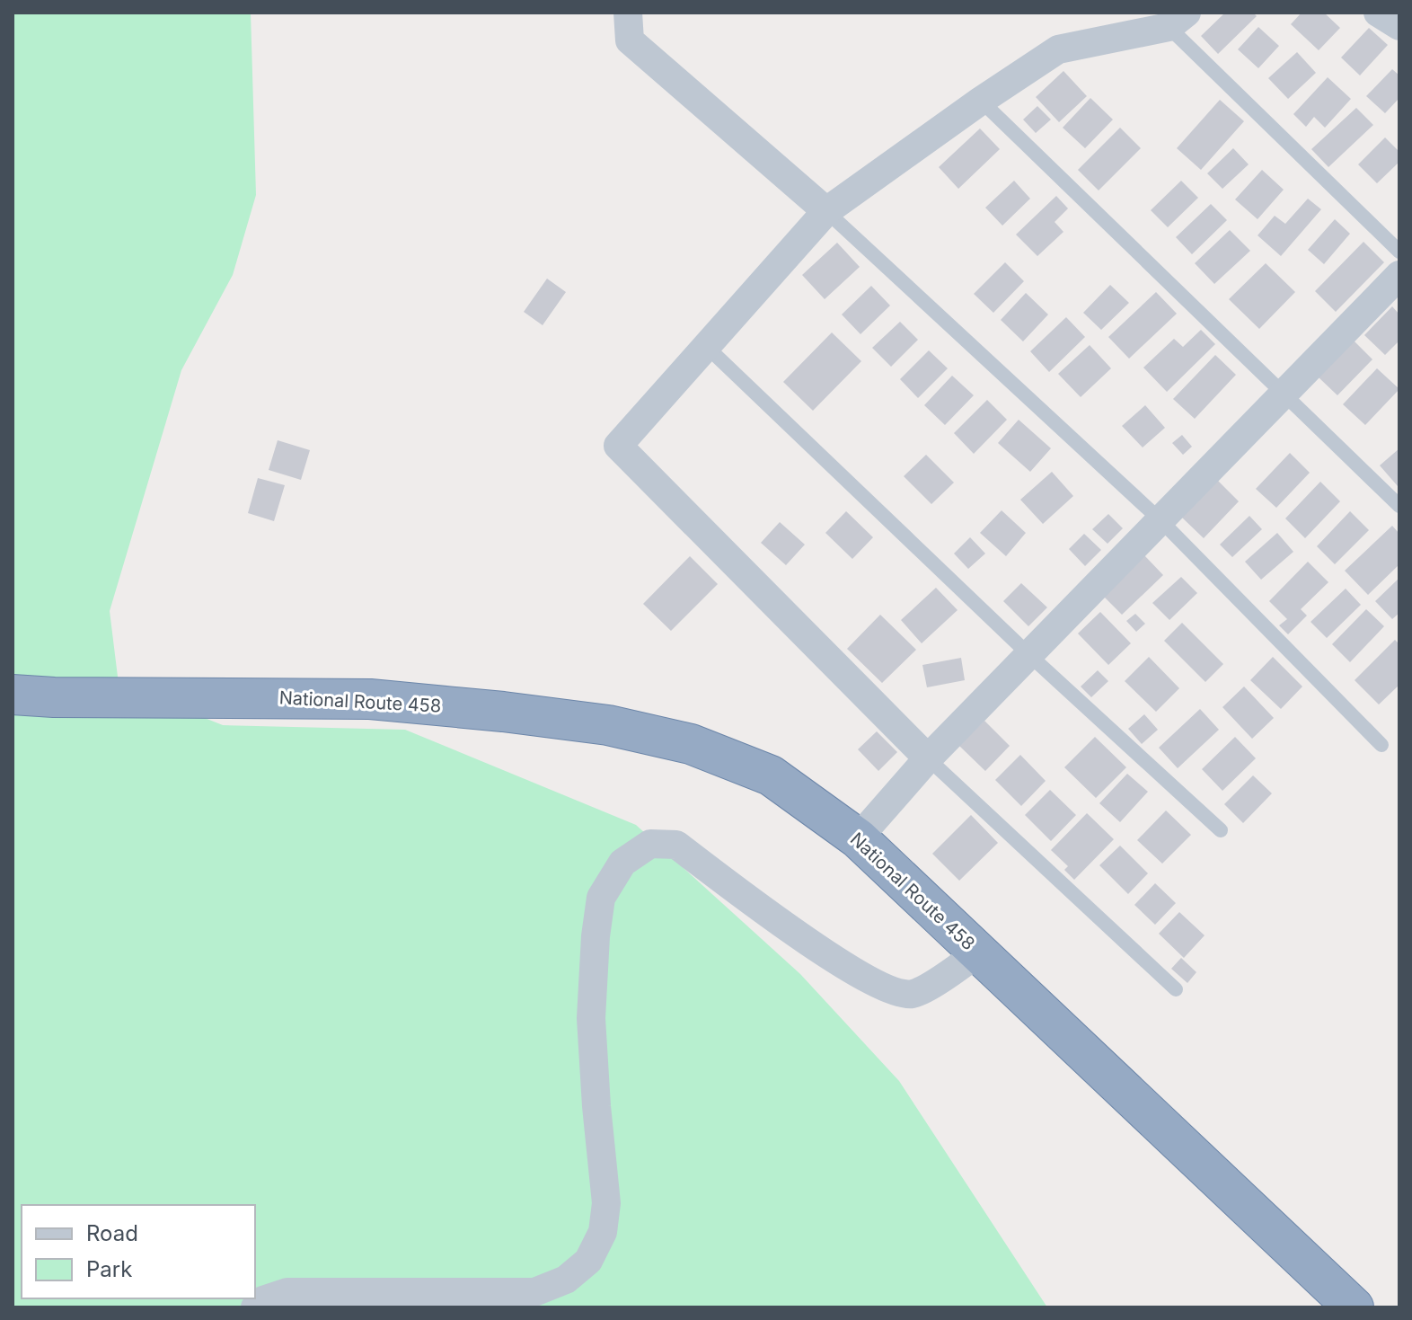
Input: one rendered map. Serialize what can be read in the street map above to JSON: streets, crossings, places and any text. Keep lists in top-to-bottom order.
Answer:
{
  "streets": {
    "highway": ["National Route 458"]
  },
  "legend": ["Road", "Park"]
}
